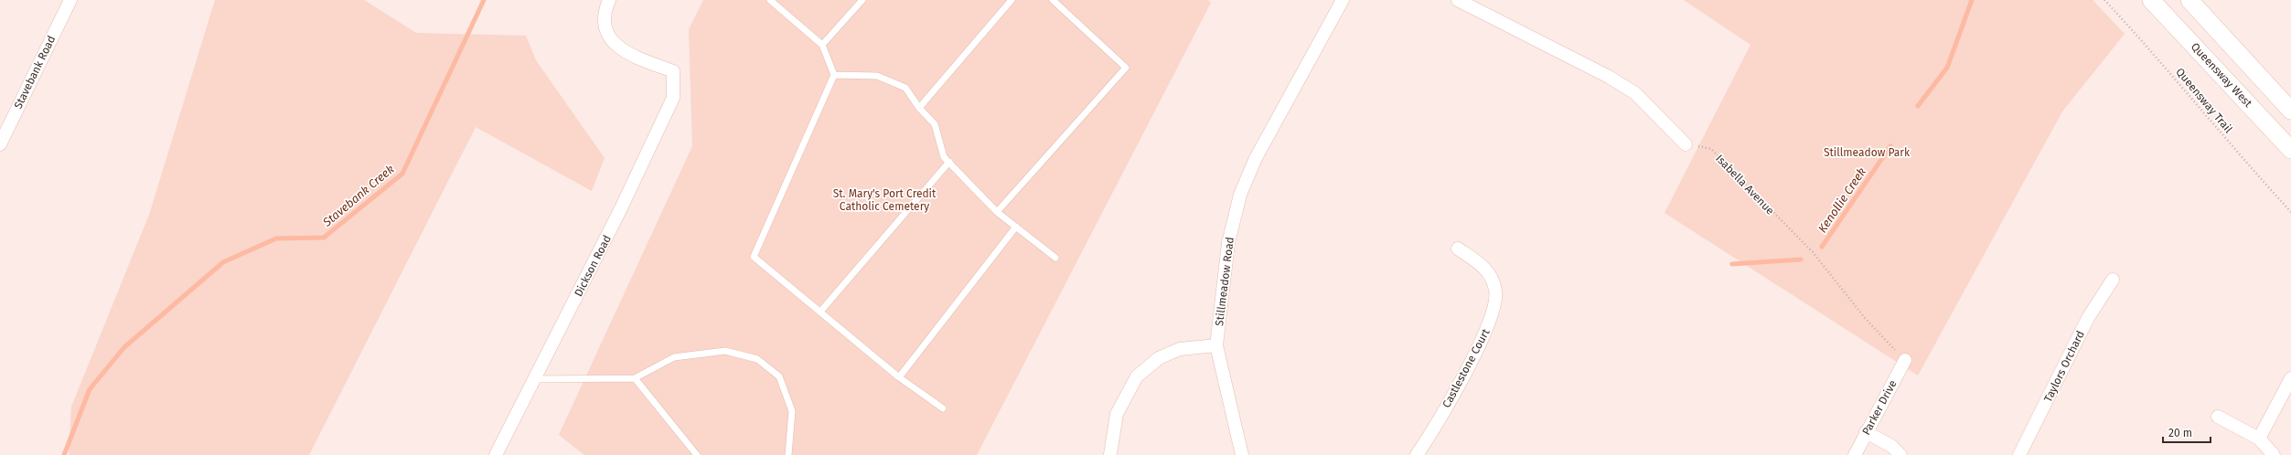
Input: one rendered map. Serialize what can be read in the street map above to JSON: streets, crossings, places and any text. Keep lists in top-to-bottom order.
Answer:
{
  "streets": {
    "main road": ["Queensway West"],
    "street": [
      "Stavebank Road",
      "Dickson Road",
      "Stillmeadow Road",
      "Taylors Orchard",
      "Castlestone Court",
      "Parker Drive"
    ],
    "path": ["Queensway Trail", "Isabella Avenue"]
  },
  "crossings": [
    ["Isabella Avenue", "Parker Drive"]
  ],
  "water": ["Stavebank Creek", "Kenollie Creek"],
  "parks": ["Stillmeadow Park", "St. Mary's Port Credit Catholic Cemetery"],
  "scale_bar": "20 m"
}
